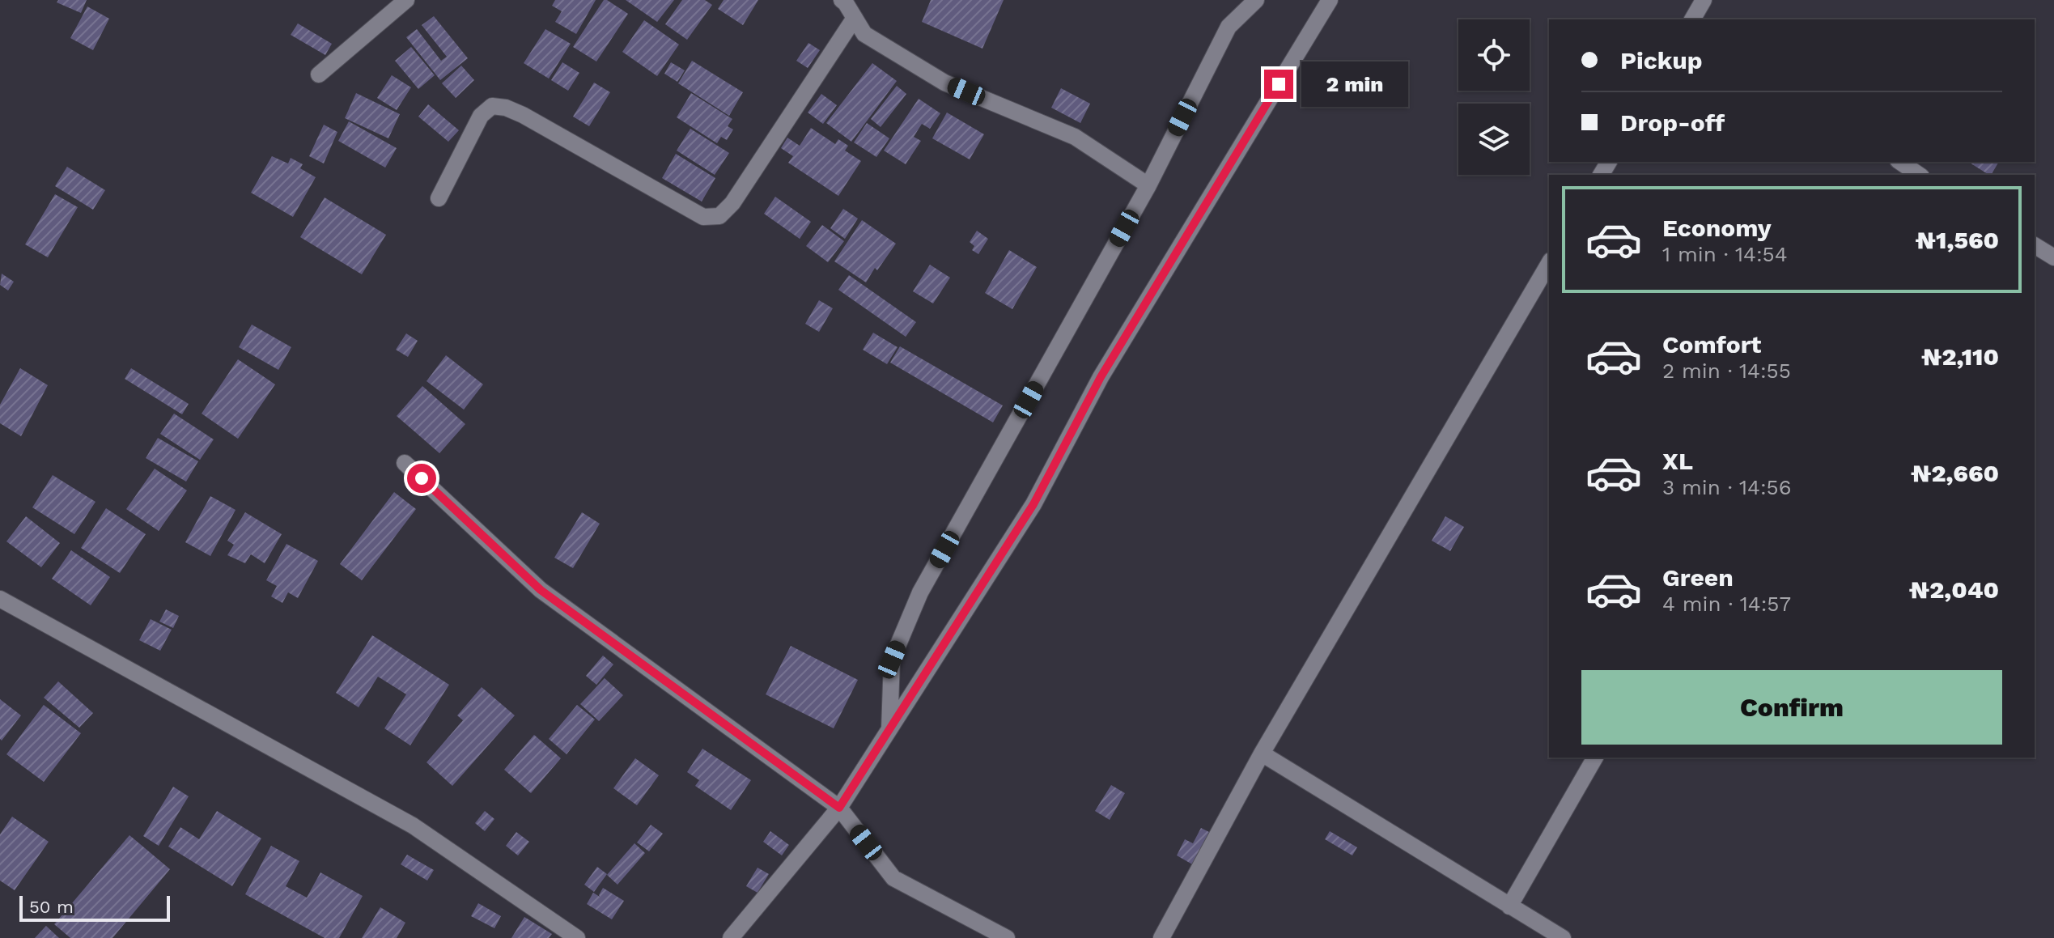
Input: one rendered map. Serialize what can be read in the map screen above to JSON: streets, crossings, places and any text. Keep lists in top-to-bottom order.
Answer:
{
  "scale_bar": "50 m",
  "page": {
    "banner": ["Pickup", "Drop-off"],
    "bubble": "2 min",
    "list": [
      {
        "name": "Economy",
        "note": "1 min · 14:54",
        "value": "₦1,560"
      },
      {
        "name": "Comfort",
        "note": "2 min · 14:55",
        "value": "₦2,110"
      },
      {
        "name": "XL",
        "note": "3 min · 14:56",
        "value": "₦2,660"
      },
      {
        "name": "Green",
        "note": "4 min · 14:57",
        "value": "₦2,040"
      }
    ],
    "buttons": "Confirm",
    "scale": "50 m"
  }
}
